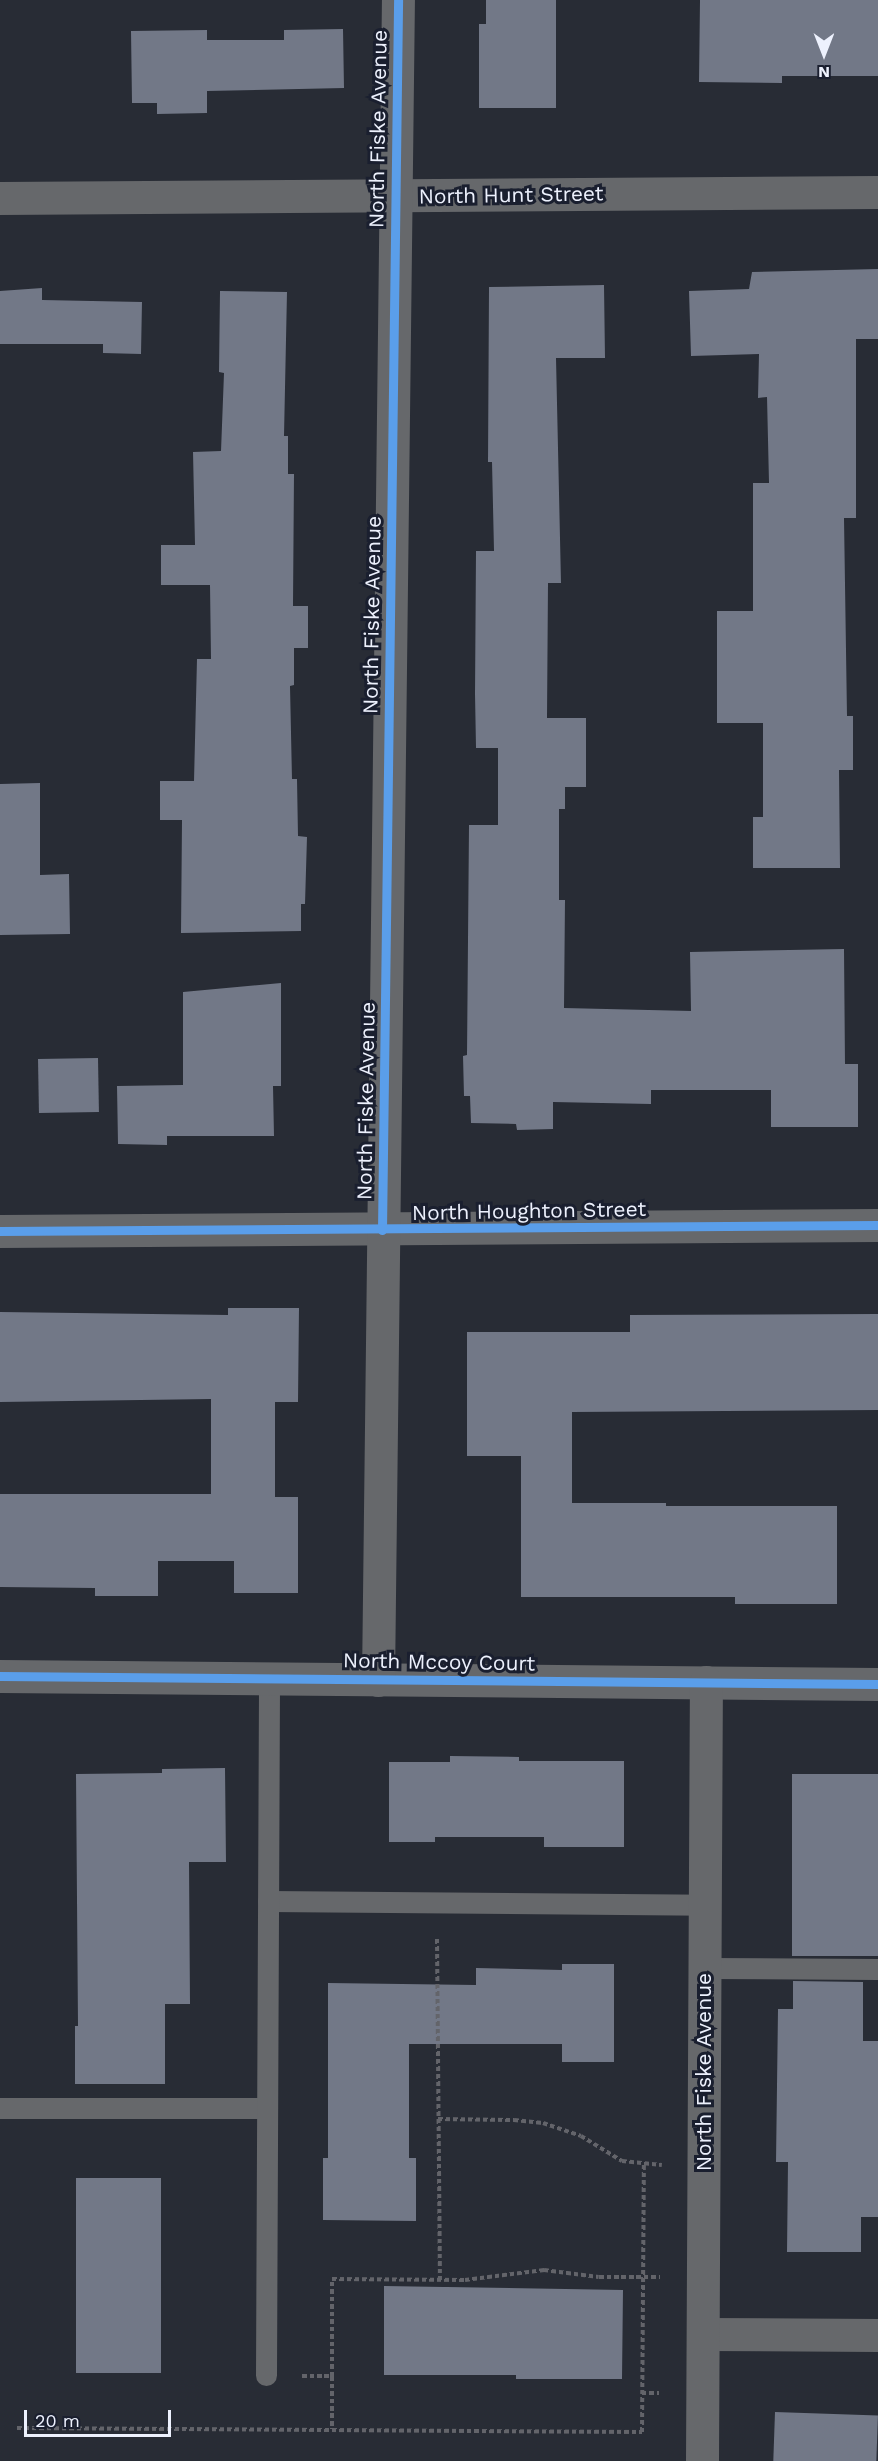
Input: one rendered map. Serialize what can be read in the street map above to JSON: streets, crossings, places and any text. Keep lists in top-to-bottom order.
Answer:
{
  "streets": {
    "street": [
      "North Fiske Avenue",
      "North Hunt Street",
      "North Houghton Street",
      "North Mccoy Court"
    ]
  },
  "crossings": [
    ["North Fiske Avenue", "North Hunt Street"],
    ["North Fiske Avenue", "North Houghton Street"],
    ["North Fiske Avenue", "North Mccoy Court"]
  ],
  "scale_bar": "20 m",
  "north": "bottom"
}
